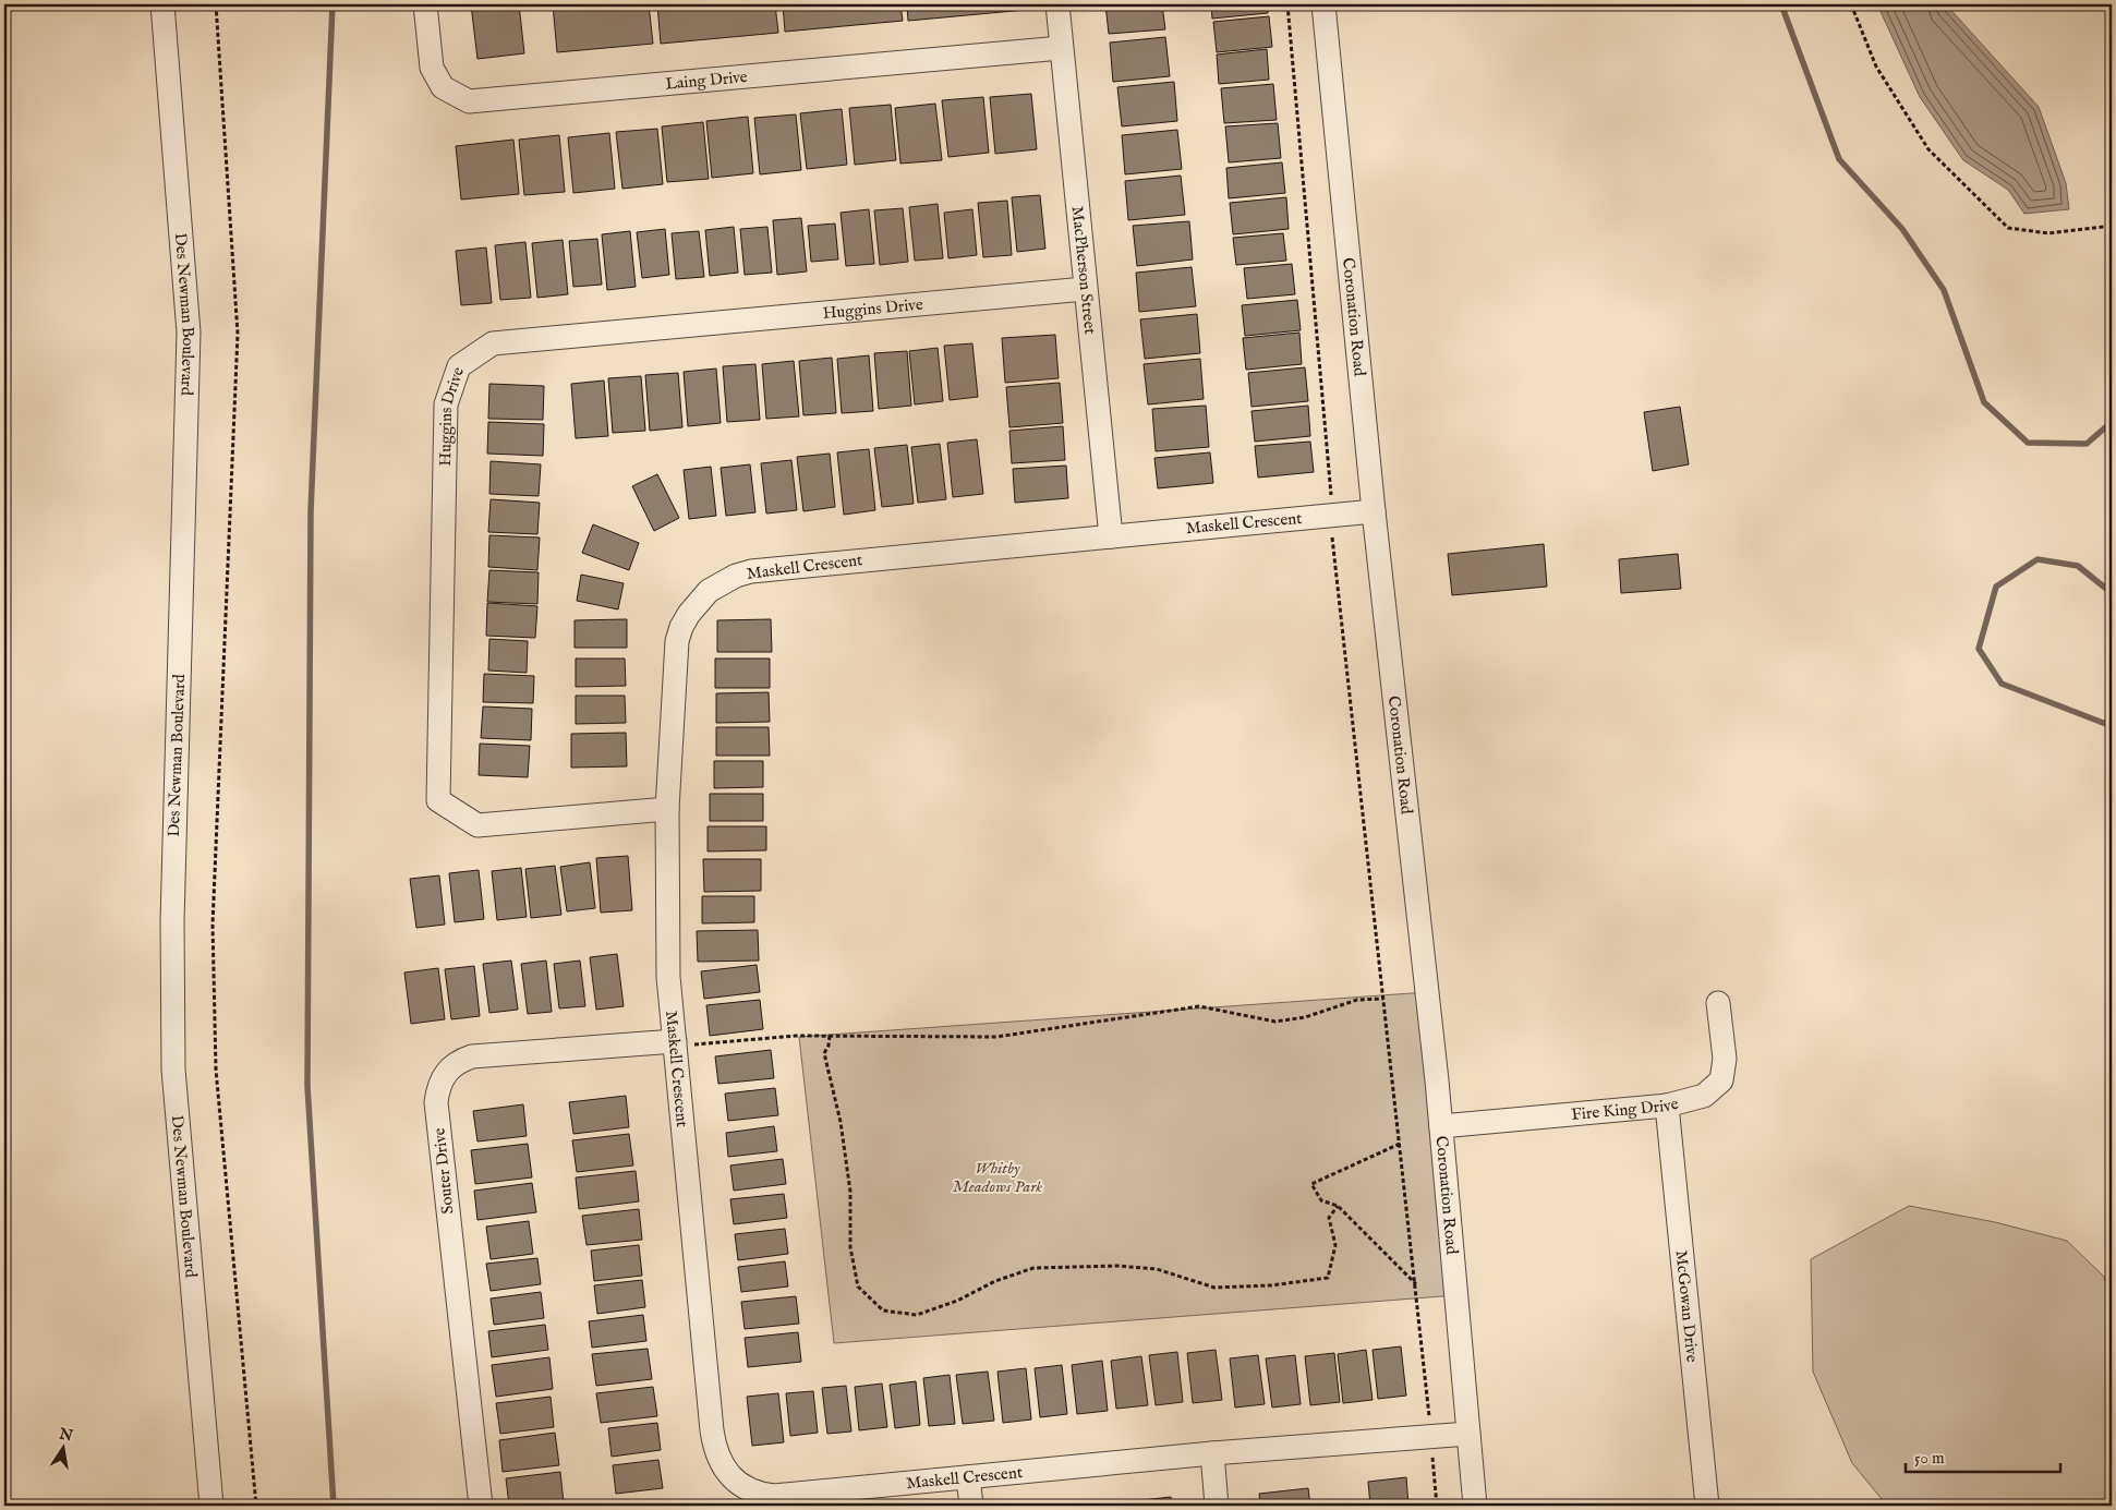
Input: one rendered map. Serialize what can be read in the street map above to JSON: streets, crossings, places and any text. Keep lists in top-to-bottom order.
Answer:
{
  "streets": {
    "street": [
      "Laing Drive",
      "MacPherson Street",
      "Huggins Drive",
      "Des Newman Boulevard",
      "Coronation Road",
      "Maskell Crescent",
      "Fire King Drive",
      "Souter Drive",
      "McGowan Drive"
    ]
  },
  "crossings": [
    ["Laing Drive", "MacPherson Street"],
    ["MacPherson Street", "Huggins Drive"],
    ["MacPherson Street", "Maskell Crescent"],
    ["Huggins Drive", "Maskell Crescent"],
    ["Coronation Road", "Maskell Crescent"],
    ["Coronation Road", "Fire King Drive"],
    ["Maskell Crescent", "Souter Drive"],
    ["Fire King Drive", "McGowan Drive"]
  ],
  "parks": ["Whitby Meadows Park"],
  "scale_bar": "50 m",
  "north": "top"
}
